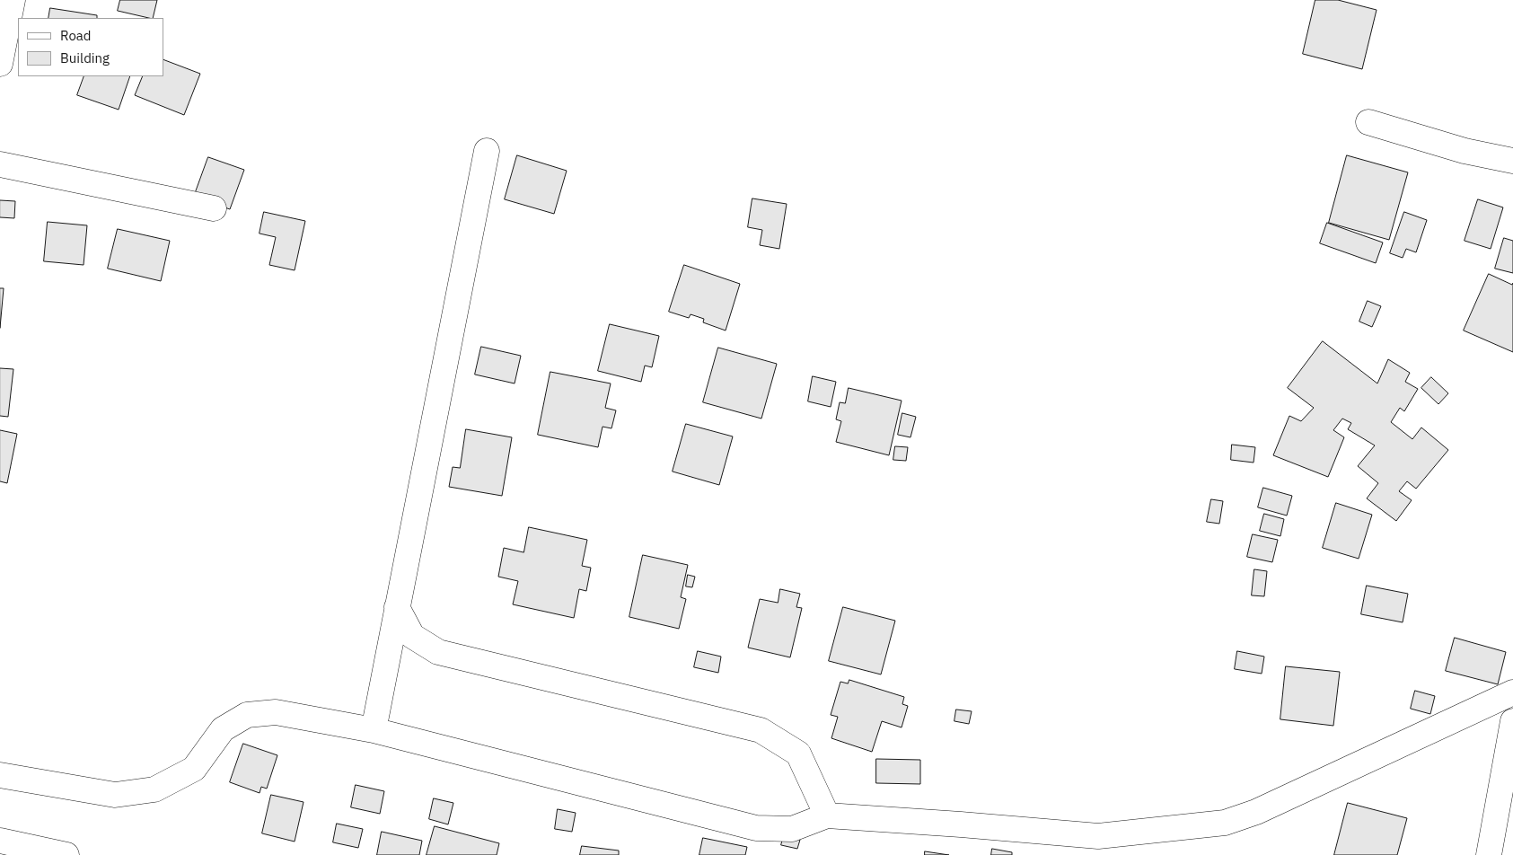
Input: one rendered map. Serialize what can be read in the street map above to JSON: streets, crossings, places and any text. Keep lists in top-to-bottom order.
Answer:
{
  "legend": ["Road", "Building"]
}
